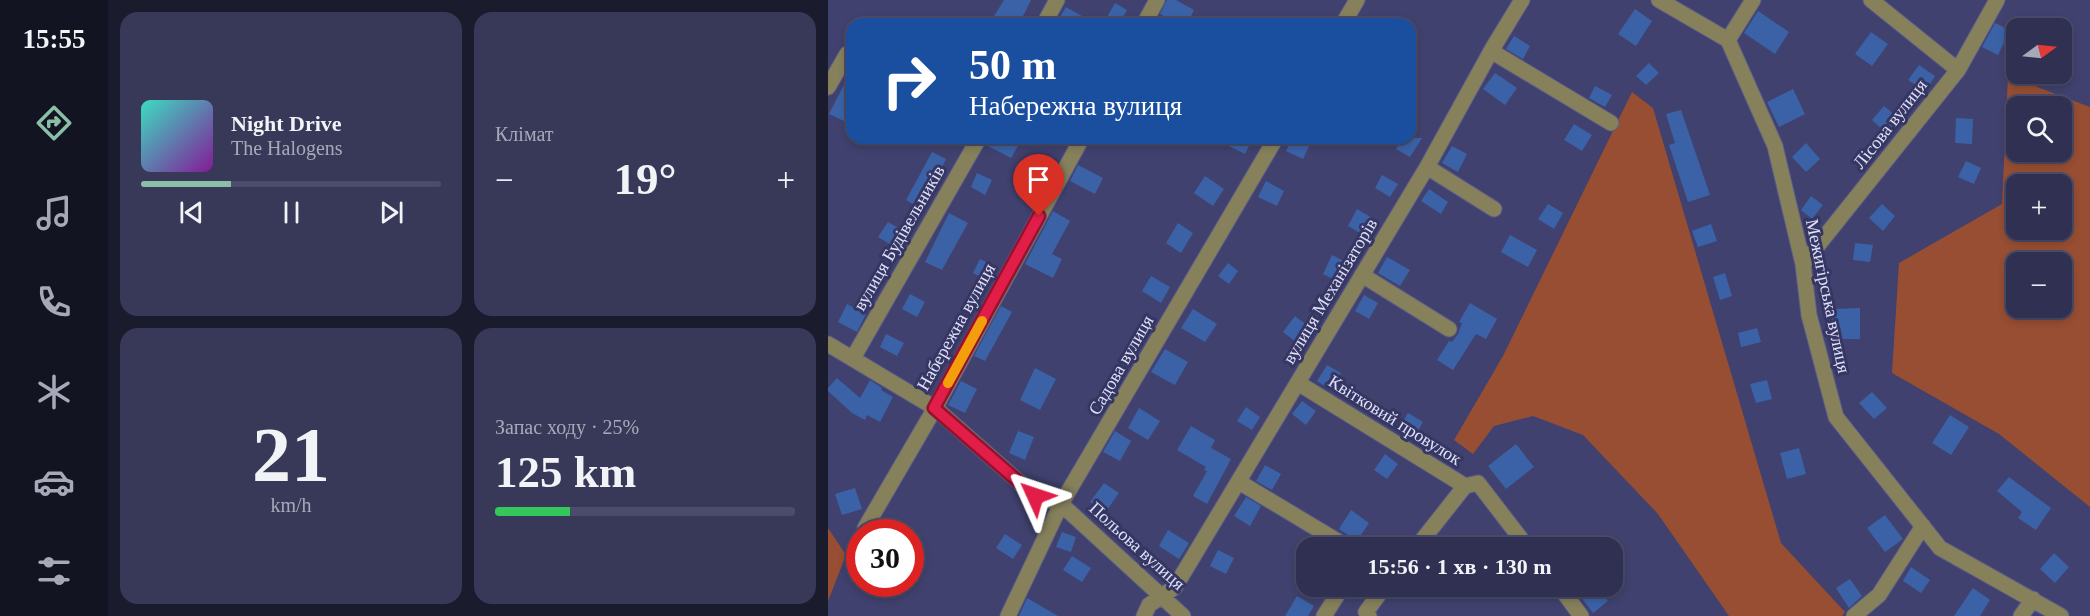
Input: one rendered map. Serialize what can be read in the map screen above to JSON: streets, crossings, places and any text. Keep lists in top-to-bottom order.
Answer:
{
  "streets": {
    "street": [
      "Лісова вулиця",
      "вулиця Будівельників",
      "вулиця Механізаторів",
      "Межигірська вулиця",
      "Набережна вулиця",
      "Садова вулиця",
      "Квітковий провулок",
      "Польова вулиця"
    ]
  },
  "crossings": [
    ["Лісова вулиця", "Межигірська вулиця"],
    ["вулиця Будівельників", "Польова вулиця"],
    ["вулиця Механізаторів", "Квітковий провулок"],
    ["вулиця Механізаторів", "Польова вулиця"],
    ["Набережна вулиця", "Польова вулиця"],
    ["Садова вулиця", "Польова вулиця"]
  ],
  "north": "right",
  "page": {
    "tabs": "15:55",
    "tile": [
      "Клімат",
      ["21", "km/h"],
      ["Запас ходу · 25%", "125 km"]
    ],
    "map_buttons": ["+", "−"],
    "turn": ["50 m", "Набережна вулиця"],
    "song": ["Night Drive", "The Halogens"],
    "heat": ["−", "19°", "+"],
    "limit": "30",
    "trip": "15:56 · 1 хв · 130 m"
  }
}
